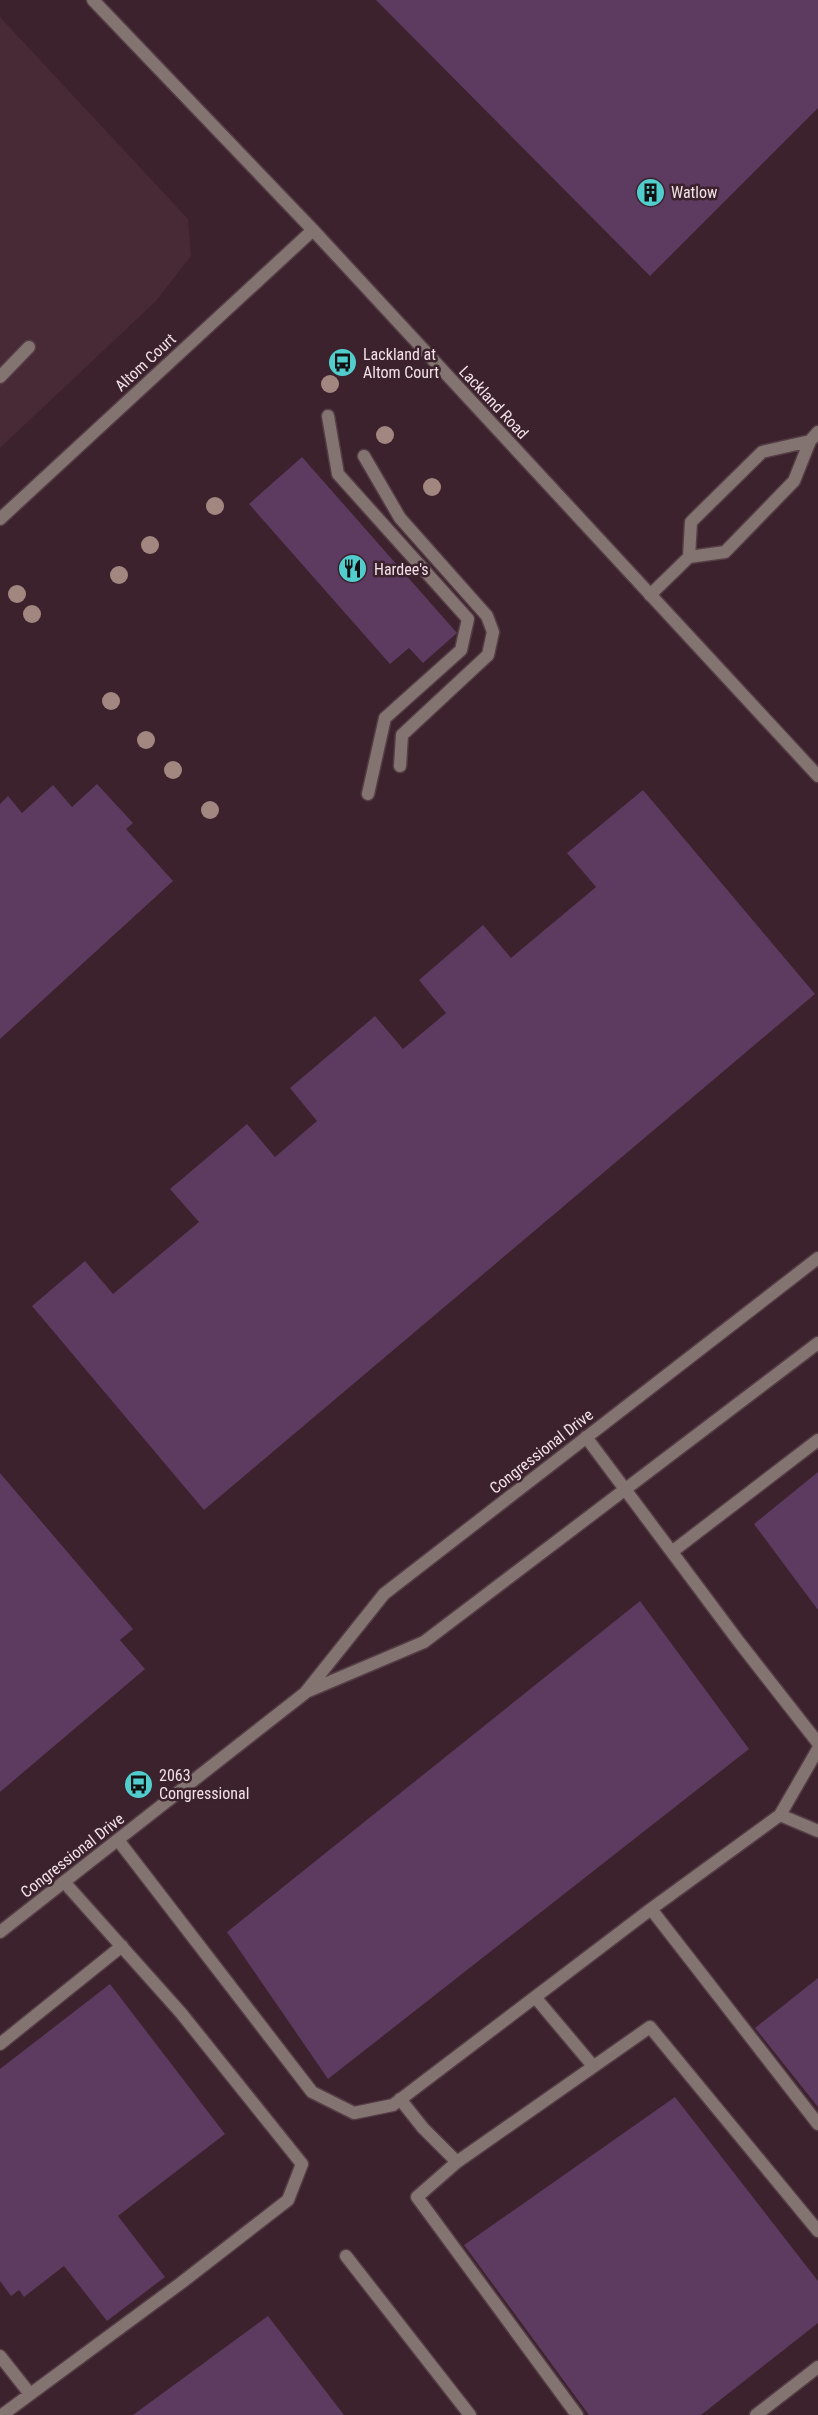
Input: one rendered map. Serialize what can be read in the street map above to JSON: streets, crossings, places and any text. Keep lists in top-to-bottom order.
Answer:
{
  "streets": {
    "street": ["Altom Court", "Lackland Road", "Congressional Drive"]
  },
  "crossings": [
    ["Altom Court", "Lackland Road"]
  ],
  "places": {
    "building": ["Watlow"],
    "bus stop": ["Lackland at Altom Court", "2063 Congressional"],
    "restaurant": ["Hardee's"]
  }
}
